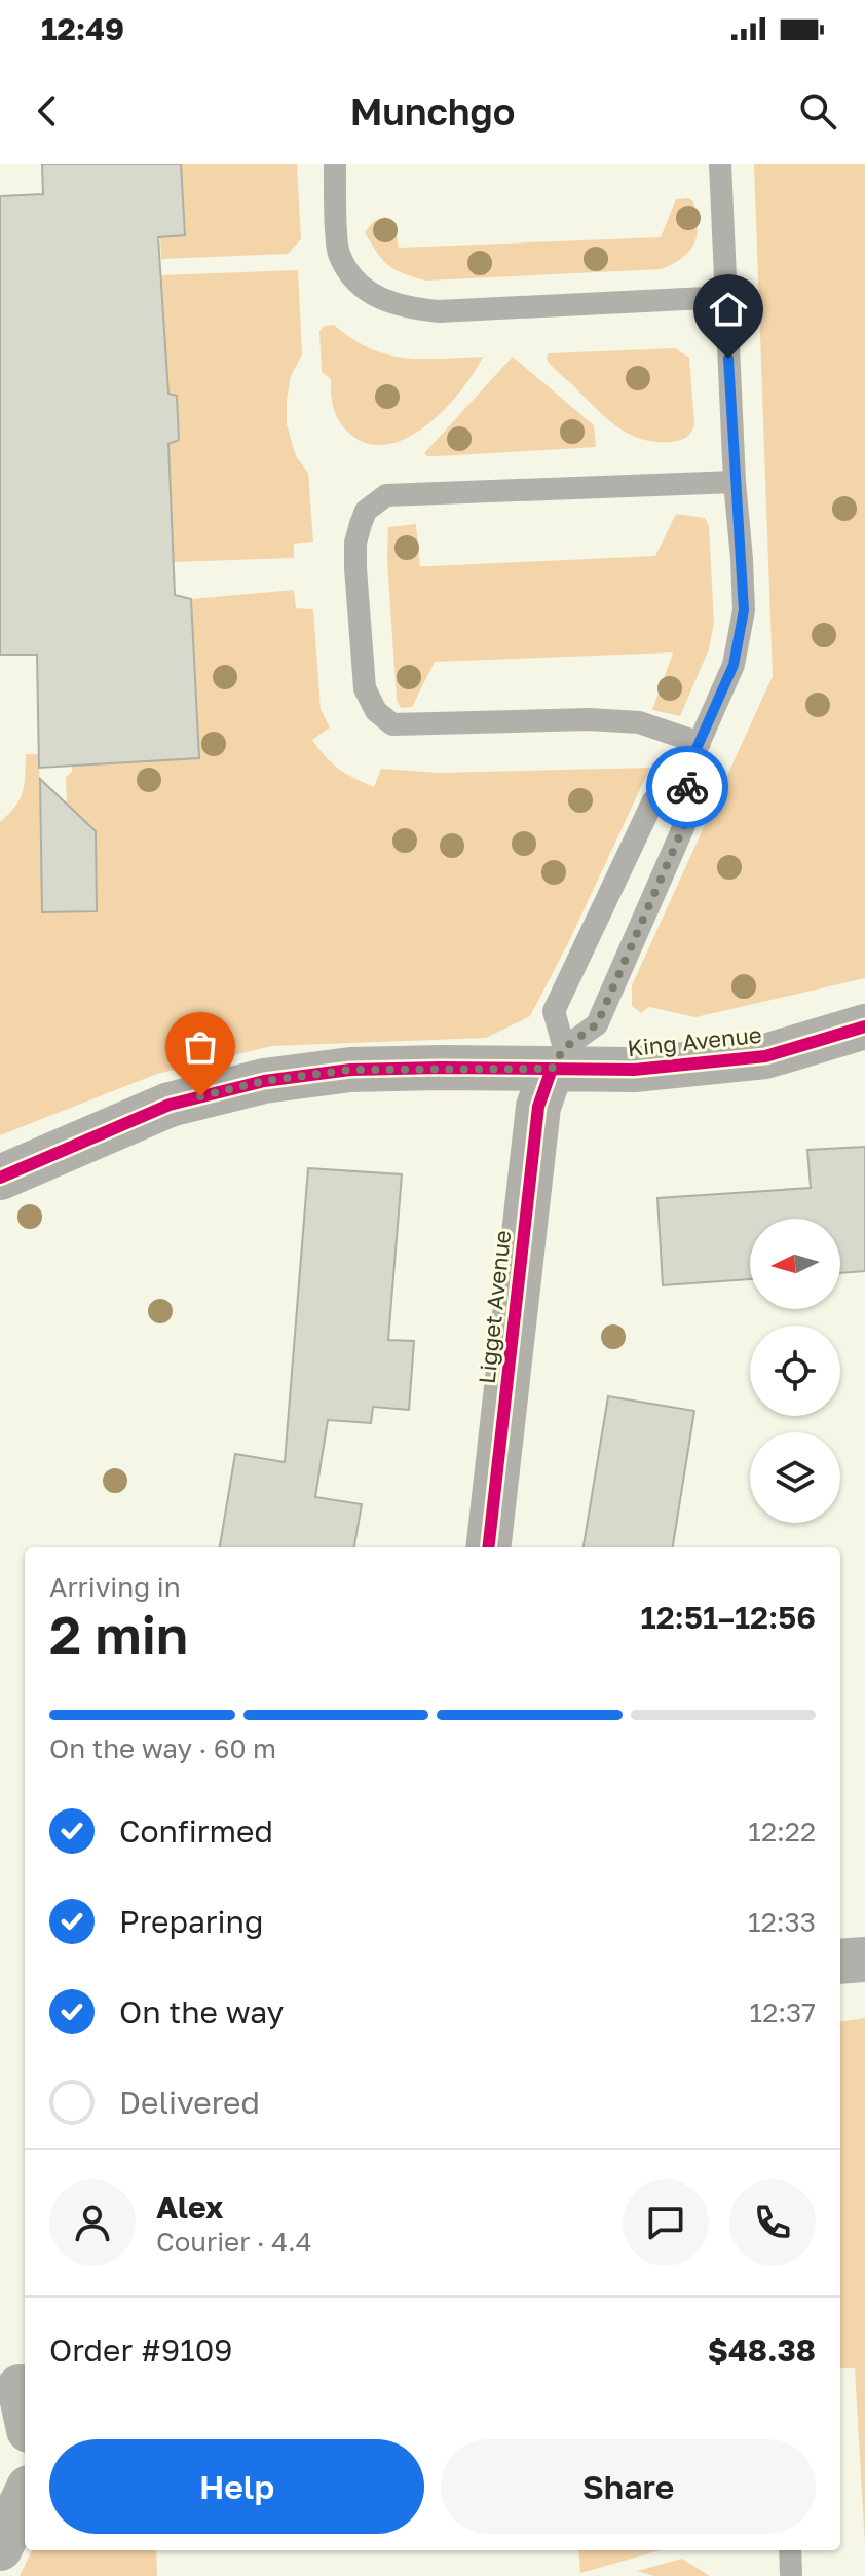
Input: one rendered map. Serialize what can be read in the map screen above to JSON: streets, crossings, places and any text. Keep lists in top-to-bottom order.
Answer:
{
  "streets": {
    "street": ["King Avenue", "Ligget Avenue"]
  },
  "crossings": [
    ["King Avenue", "Ligget Avenue"]
  ],
  "north": "left",
  "page": {
    "status": "12:49",
    "header": "Munchgo",
    "heading": ["2 min", "Arriving in", "12:51–12:56"],
    "panel": [
      "Alex",
      "Courier · 4.4",
      "Order #9109",
      "$48.38"
    ],
    "bar": "On the way · 60 m",
    "list": [
      ["Confirmed", "12:22"],
      ["Preparing", "12:33"],
      ["On the way", "12:37"],
      "Delivered"
    ],
    "buttons": ["Help", "Share"]
  }
}
